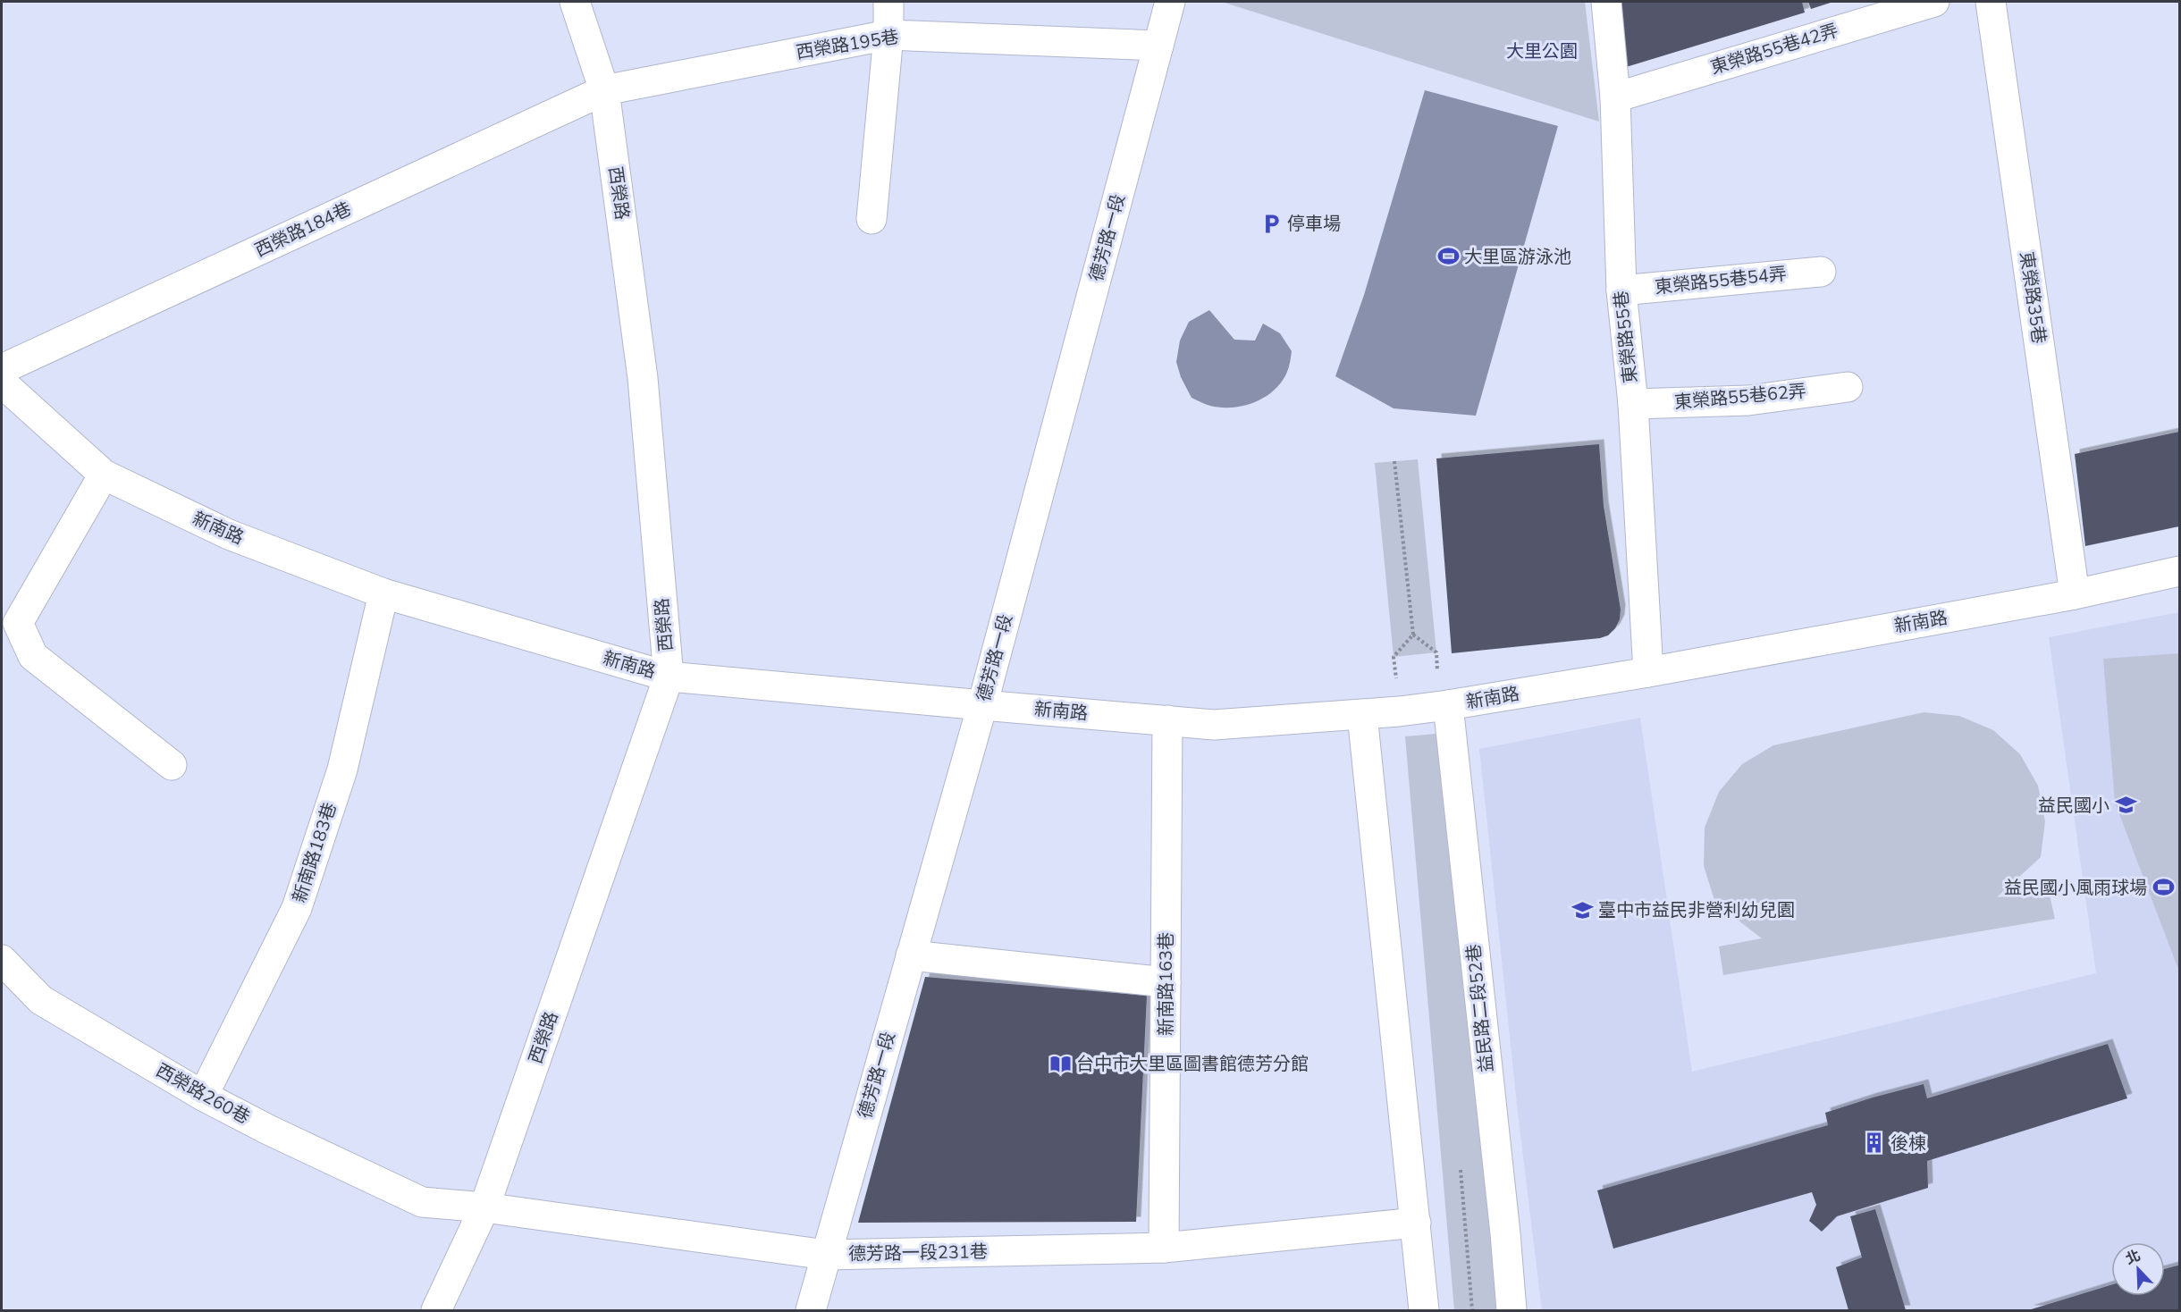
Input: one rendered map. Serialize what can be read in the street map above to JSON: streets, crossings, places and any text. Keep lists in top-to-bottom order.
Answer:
{
  "streets": {
    "street": [
      "西榮路195巷",
      "東榮路55巷42弄",
      "西榮路",
      "西榮路184巷",
      "德芳路一段",
      "東榮路55巷54弄",
      "東榮路35巷",
      "東榮路55巷",
      "東榮路55巷62弄",
      "新南路",
      "新南路183巷",
      "新南路163巷",
      "益民路二段52巷",
      "西榮路260巷",
      "德芳路一段231巷"
    ]
  },
  "crossings": [
    ["西榮路195巷", "西榮路"],
    ["西榮路195巷", "西榮路184巷"],
    ["西榮路195巷", "德芳路一段"],
    ["東榮路55巷42弄", "東榮路55巷"],
    ["西榮路", "西榮路184巷"],
    ["西榮路", "新南路"],
    ["西榮路", "德芳路一段231巷"],
    ["德芳路一段", "新南路"],
    ["德芳路一段", "德芳路一段231巷"],
    ["東榮路55巷54弄", "東榮路55巷"],
    ["東榮路35巷", "新南路"],
    ["東榮路55巷", "東榮路55巷62弄"],
    ["東榮路55巷", "新南路"],
    ["新南路", "新南路183巷"],
    ["新南路", "新南路163巷"],
    ["新南路", "益民路二段52巷"],
    ["新南路183巷", "西榮路260巷"],
    ["新南路163巷", "德芳路一段231巷"],
    ["西榮路260巷", "德芳路一段231巷"]
  ],
  "parks": ["大里公園"],
  "places": {
    "parking": ["停車場"],
    "sports": ["大里區游泳池", "益民國小風雨球場"],
    "school or university": ["益民國小", "臺中市益民非營利幼兒園"],
    "library": ["台中市大里區圖書館德芳分館"],
    "building": ["後棟"]
  },
  "north": "top left"
}
